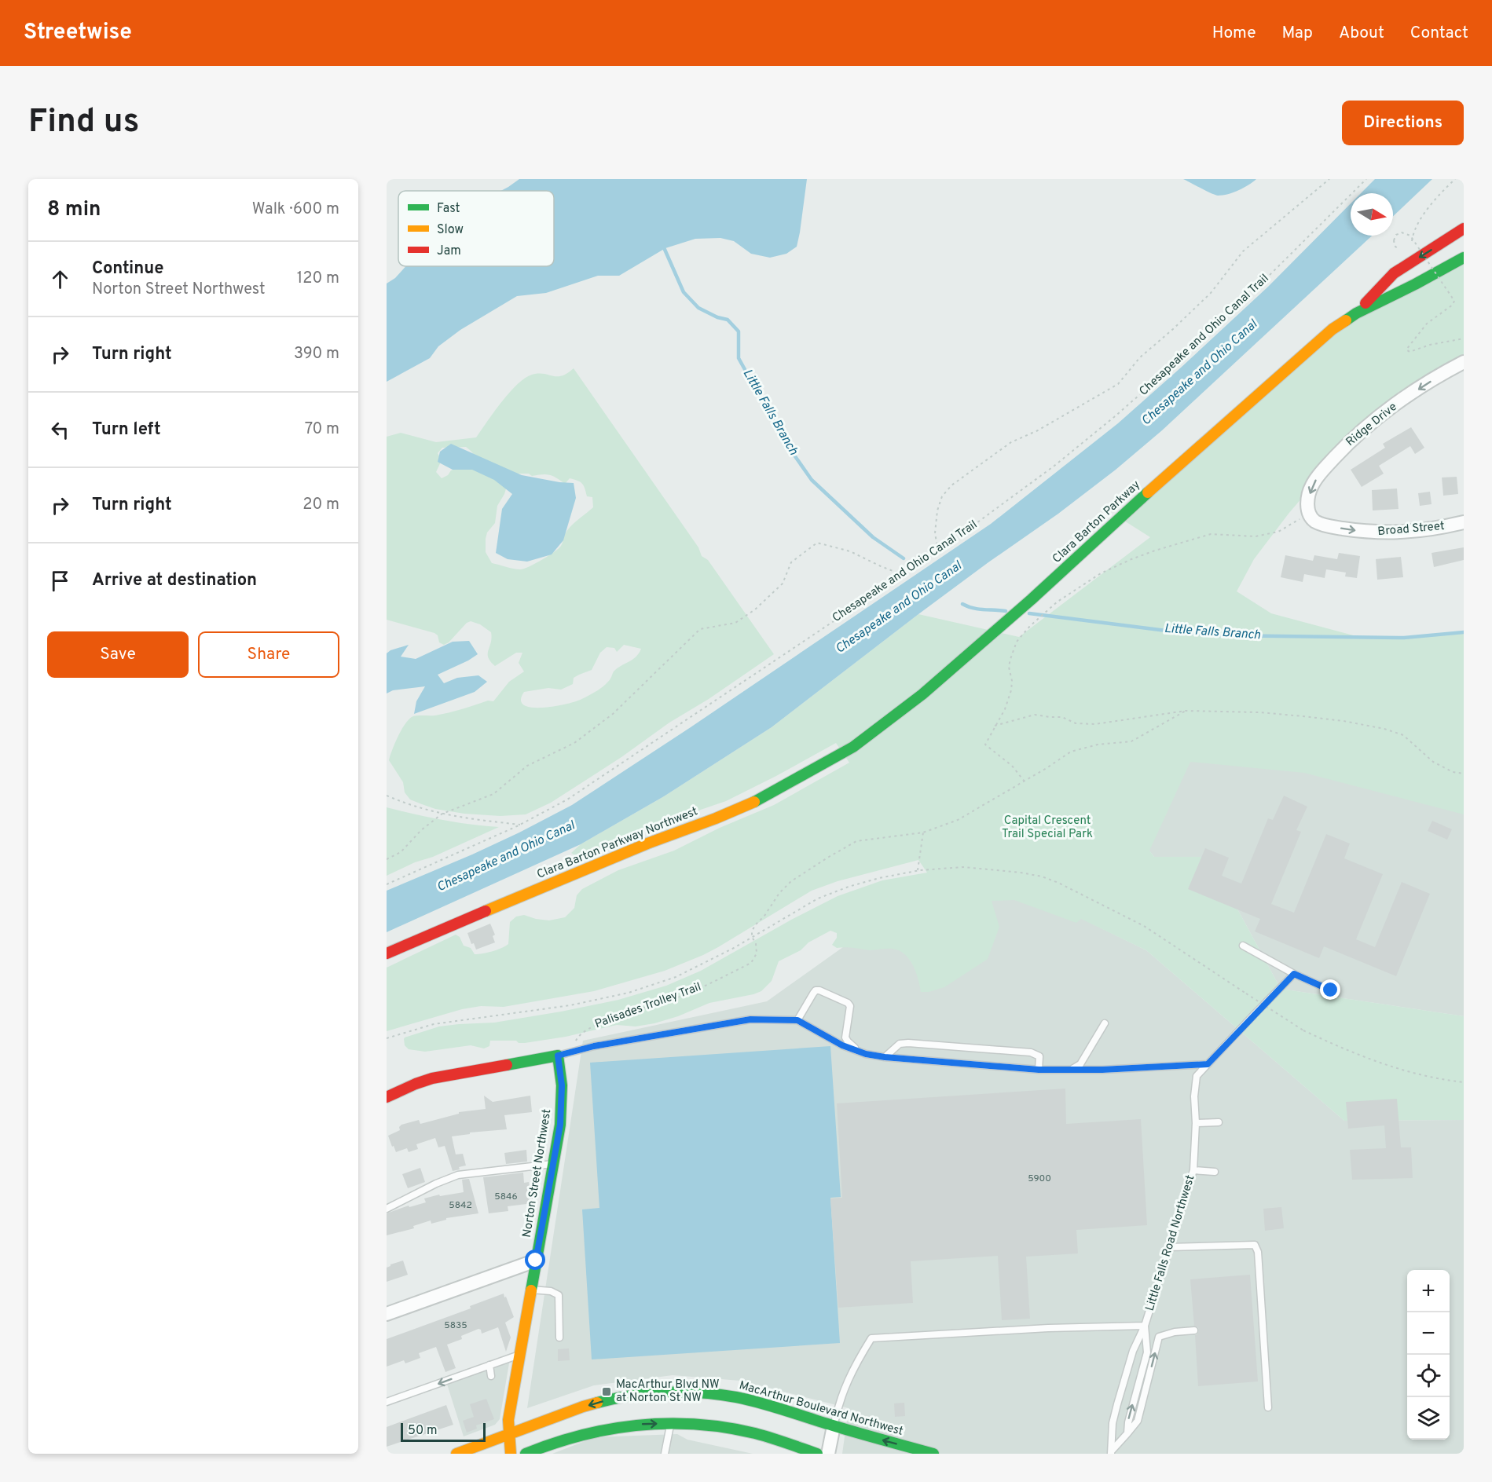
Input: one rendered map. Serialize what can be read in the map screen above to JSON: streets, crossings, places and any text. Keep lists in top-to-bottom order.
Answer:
{
  "streets": {
    "main road": [
      "Clara Barton Parkway",
      "Clara Barton Parkway Northwest",
      "Norton Street Northwest",
      "MacArthur Boulevard Northwest"
    ],
    "street": ["Ridge Drive", "Broad Street"],
    "lane": ["Little Falls Road Northwest"],
    "path": ["Chesapeake and Ohio Canal Trail", "Palisades Trolley Trail"]
  },
  "crossings": [
    ["Ridge Drive", "Broad Street"],
    ["Clara Barton Parkway", "Clara Barton Parkway Northwest"],
    ["Norton Street Northwest", "MacArthur Boulevard Northwest"]
  ],
  "one_way": ["Ridge Drive", "Broad Street"],
  "water": ["Chesapeake and Ohio Canal", "Little Falls Branch"],
  "parks": ["Capital Crescent Trail Special Park"],
  "places": {
    "transit": ["MacArthur Blvd NW at Norton St NW"]
  },
  "house_numbers": [
    "5900",
    "5846",
    "5842",
    "5835"
  ],
  "legend": ["Fast", "Slow", "Jam"],
  "scale_bar": "50 m",
  "north": "right",
  "page": {
    "header": "Streetwise",
    "nav": [
      "Home",
      "Map",
      "About",
      "Contact"
    ],
    "buttons": [
      "Directions",
      ["Save", "Share"]
    ],
    "title": "Find us",
    "heading": ["8 min", "Walk · 600 m"],
    "list": [
      ["Continue", "Norton Street Northwest", "120 m"],
      ["Turn right", "390 m"],
      ["Turn left", "70 m"],
      ["Turn right", "20 m"],
      "Arrive at destination"
    ],
    "map_buttons": ["+", "−"],
    "scale": "50 m"
  }
}
